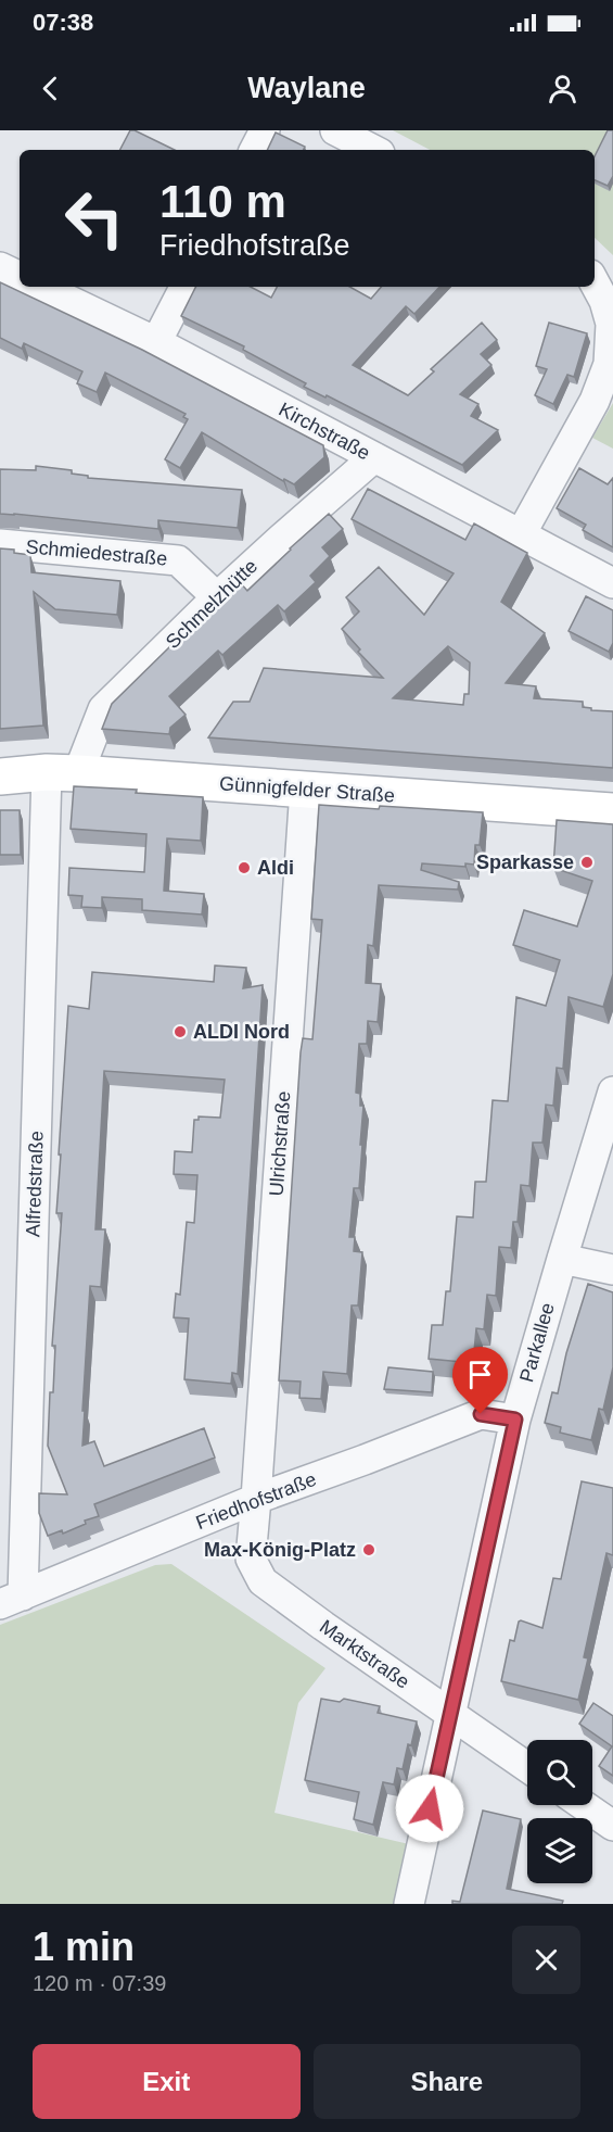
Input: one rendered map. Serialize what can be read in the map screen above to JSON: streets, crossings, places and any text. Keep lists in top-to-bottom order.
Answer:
{
  "streets": {
    "street": [
      "Kirchstraße",
      "Schmiedestraße",
      "Schmelzhütte",
      "Günnigfelder Straße",
      "Ulrichstraße",
      "Alfredstraße",
      "Parkallee",
      "Friedhofstraße",
      "Marktstraße"
    ]
  },
  "crossings": [
    ["Kirchstraße", "Schmelzhütte"],
    ["Schmiedestraße", "Schmelzhütte"],
    ["Schmelzhütte", "Günnigfelder Straße"],
    ["Schmelzhütte", "Alfredstraße"],
    ["Günnigfelder Straße", "Ulrichstraße"],
    ["Günnigfelder Straße", "Alfredstraße"],
    ["Ulrichstraße", "Friedhofstraße"],
    ["Ulrichstraße", "Marktstraße"],
    ["Alfredstraße", "Friedhofstraße"],
    ["Parkallee", "Friedhofstraße"],
    ["Parkallee", "Marktstraße"],
    ["Friedhofstraße", "Marktstraße"]
  ],
  "places": [
    "Sparkasse",
    "Aldi",
    "ALDI Nord",
    "Max-König-Platz"
  ],
  "page": {
    "status": "07:38",
    "header": "Waylane",
    "turn": ["110 m", "Friedhofstraße"],
    "heading": ["1 min", "120 m · 07:39"],
    "buttons": ["Exit", "Share"]
  }
}
